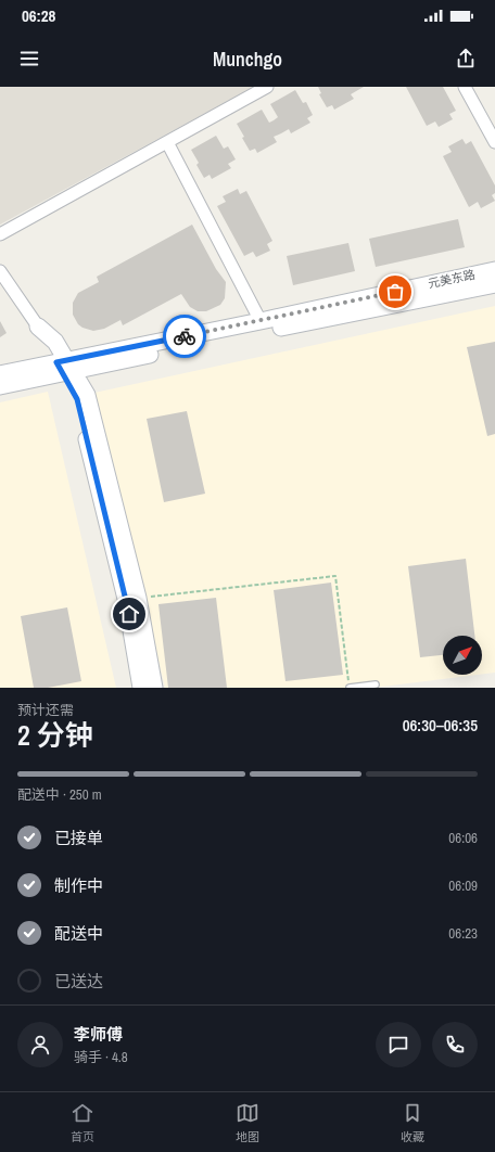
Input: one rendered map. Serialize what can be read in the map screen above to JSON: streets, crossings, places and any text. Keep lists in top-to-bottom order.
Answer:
{
  "streets": {
    "street": ["元美东路"]
  },
  "north": "top right",
  "page": {
    "status": "06:28",
    "header": "Munchgo",
    "heading": ["2 分钟", "预计还需", "06:30–06:35"],
    "panel": ["李师傅", "骑手 · 4.8"],
    "bar": "配送中 · 250 m",
    "list": [
      ["已接单", "06:06"],
      ["制作中", "06:09"],
      ["配送中", "06:23"],
      "已送达"
    ],
    "tabs": ["首页", "地图", "收藏"]
  }
}
